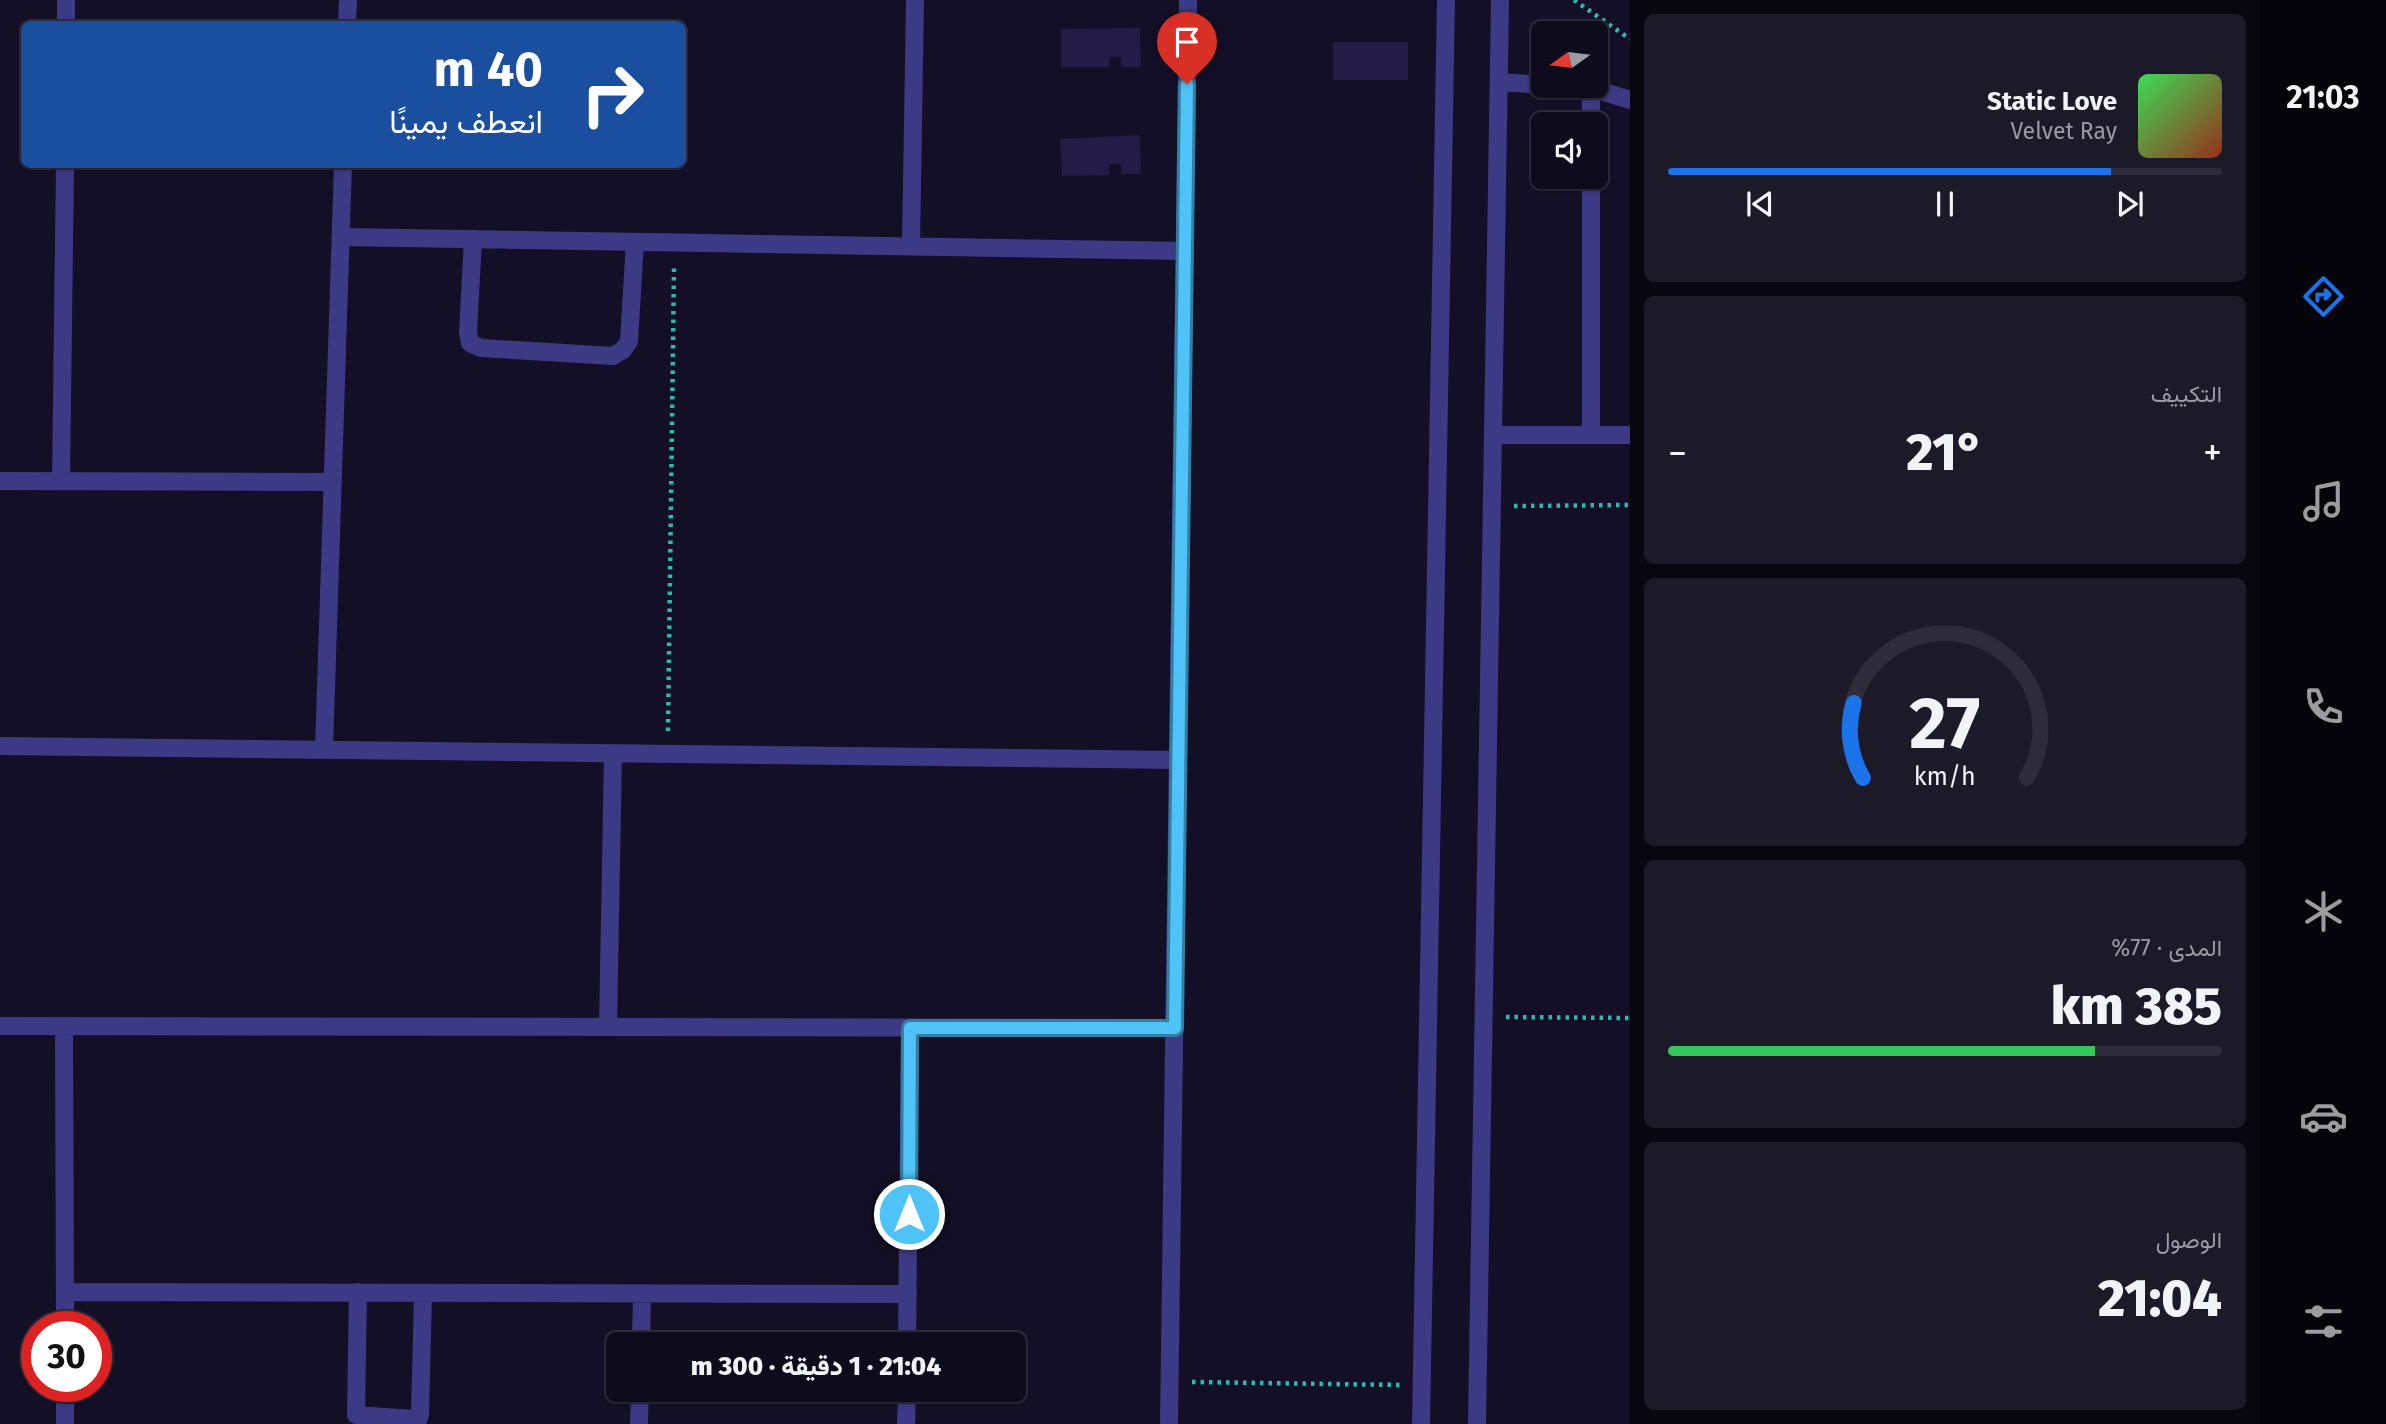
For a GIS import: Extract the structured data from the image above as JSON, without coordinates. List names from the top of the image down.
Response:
{
  "north": "left",
  "page": {
    "tabs": "21:03",
    "turn": ["40 m", "انعطف يمينًا"],
    "song": ["Static Love", "Velvet Ray"],
    "tile": [
      "التكييف",
      ["المدى · 77%", "385 km"],
      ["الوصول", "21:04"]
    ],
    "heat": ["−", "21°", "+"],
    "limit": "30",
    "trip": "21:04 · 1 دقيقة · 300 m",
    "gauge": ["27", "km/h"]
  }
}
